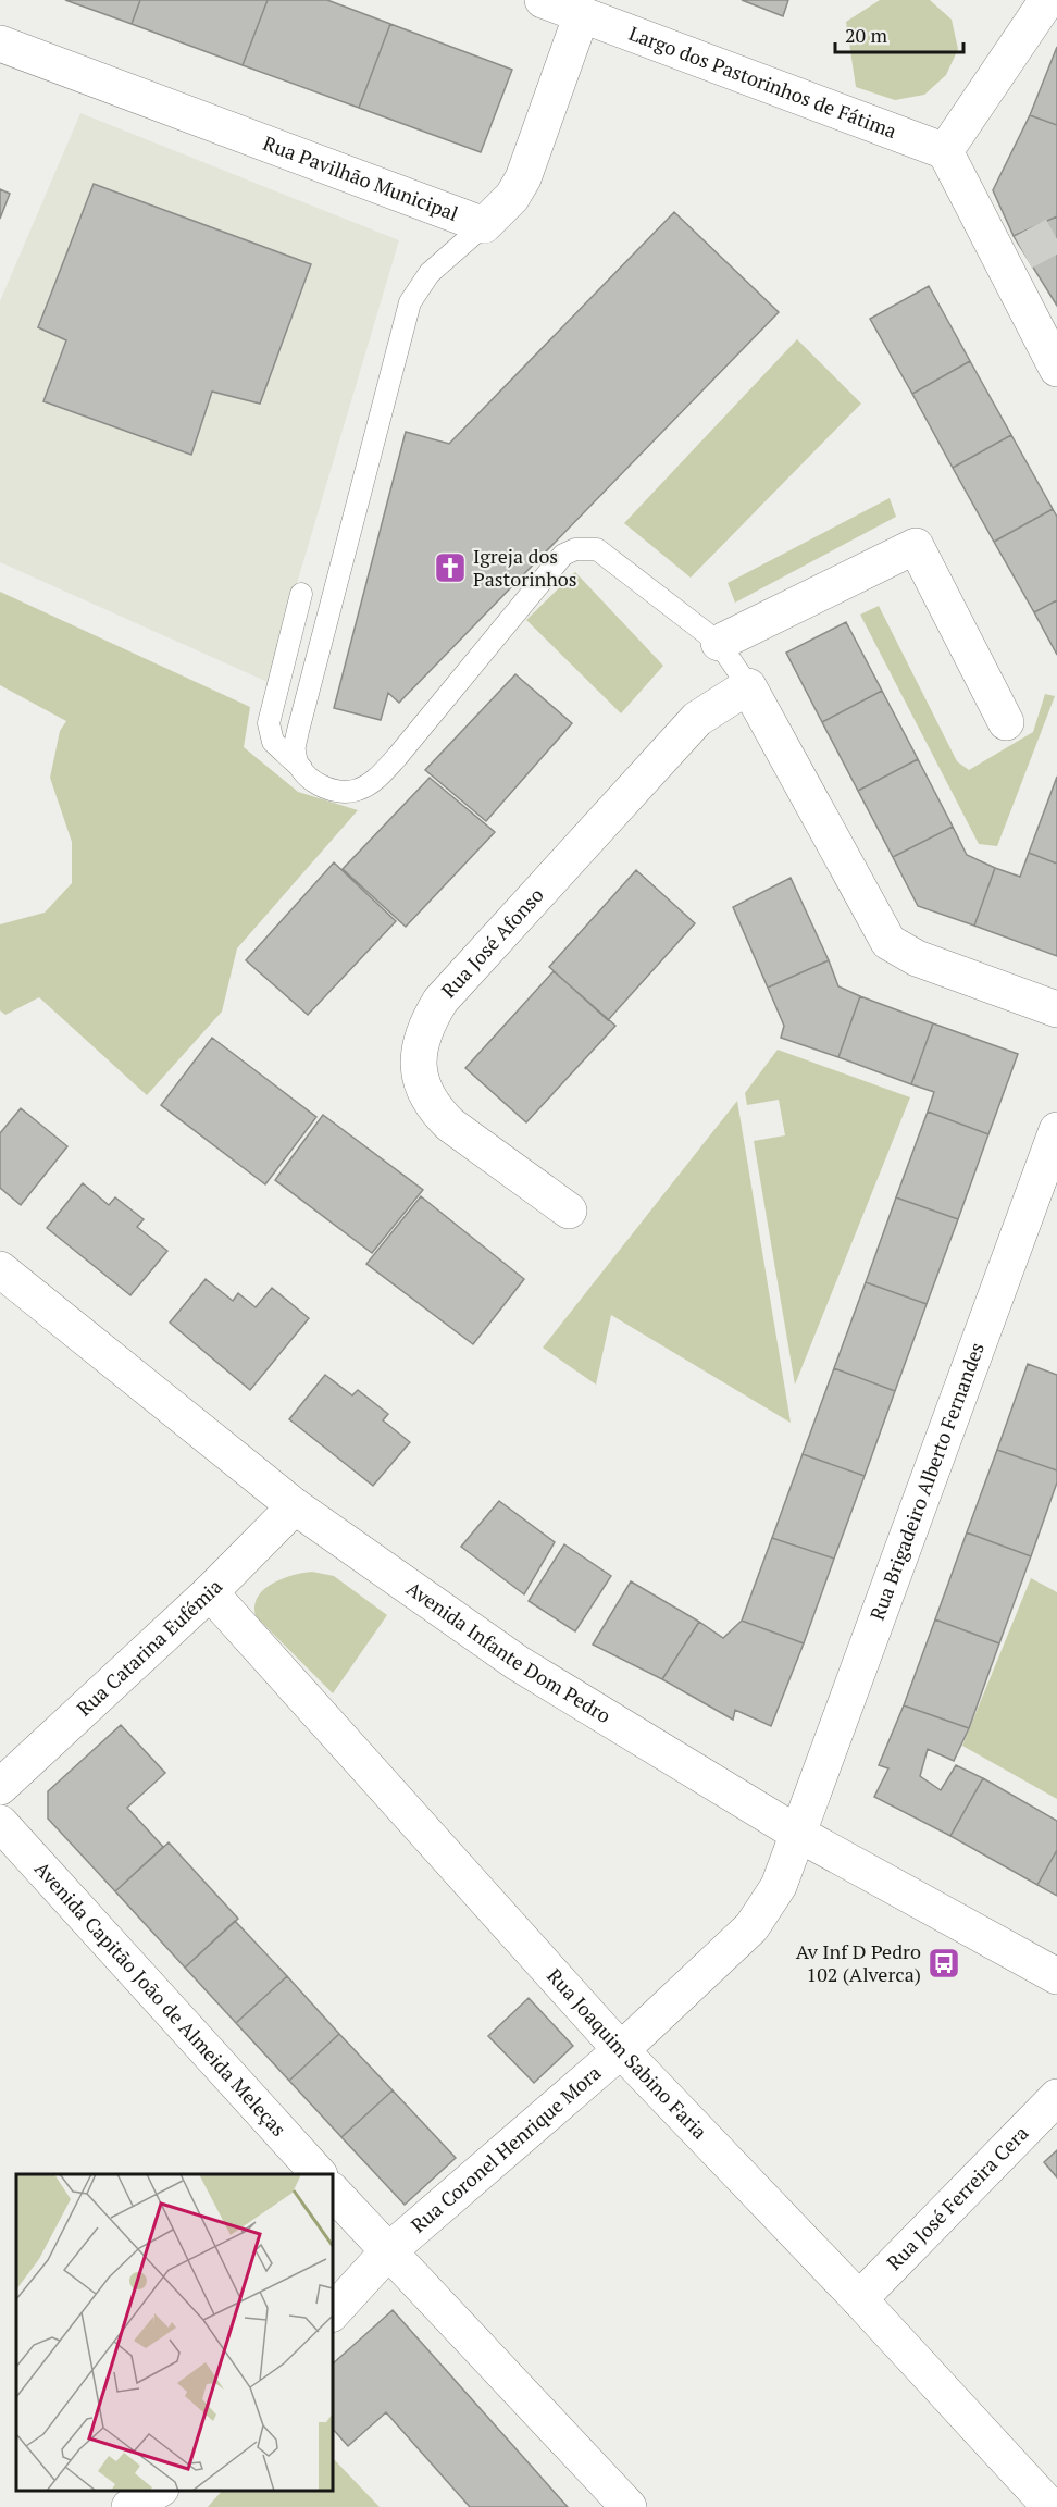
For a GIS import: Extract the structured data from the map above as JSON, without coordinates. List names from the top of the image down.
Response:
{
  "streets": {
    "street": [
      "Largo dos Pastorinhos de Fátima",
      "Rua Pavilhão Municipal",
      "Rua José Afonso",
      "Rua Brigadeiro Alberto Fernandes",
      "Rua Catarina Eufémia",
      "Avenida Infante Dom Pedro",
      "Avenida Capitão João de Almeida Meleças",
      "Rua Joaquim Sabino Faria",
      "Rua Coronel Henrique Mora",
      "Rua José Ferreira Cera"
    ]
  },
  "crossings": [
    ["Rua Brigadeiro Alberto Fernandes", "Avenida Infante Dom Pedro"],
    ["Rua Brigadeiro Alberto Fernandes", "Rua Coronel Henrique Mora"],
    ["Rua Catarina Eufémia", "Avenida Infante Dom Pedro"],
    ["Rua Catarina Eufémia", "Rua Joaquim Sabino Faria"],
    ["Avenida Infante Dom Pedro", "Rua Coronel Henrique Mora"],
    ["Rua Joaquim Sabino Faria", "Rua Coronel Henrique Mora"],
    ["Rua Joaquim Sabino Faria", "Rua José Ferreira Cera"]
  ],
  "places": {
    "church": ["Igreja dos Pastorinhos"],
    "bus stop": ["Av Inf D Pedro 102 (Alverca)"]
  },
  "scale_bar": "20 m"
}
